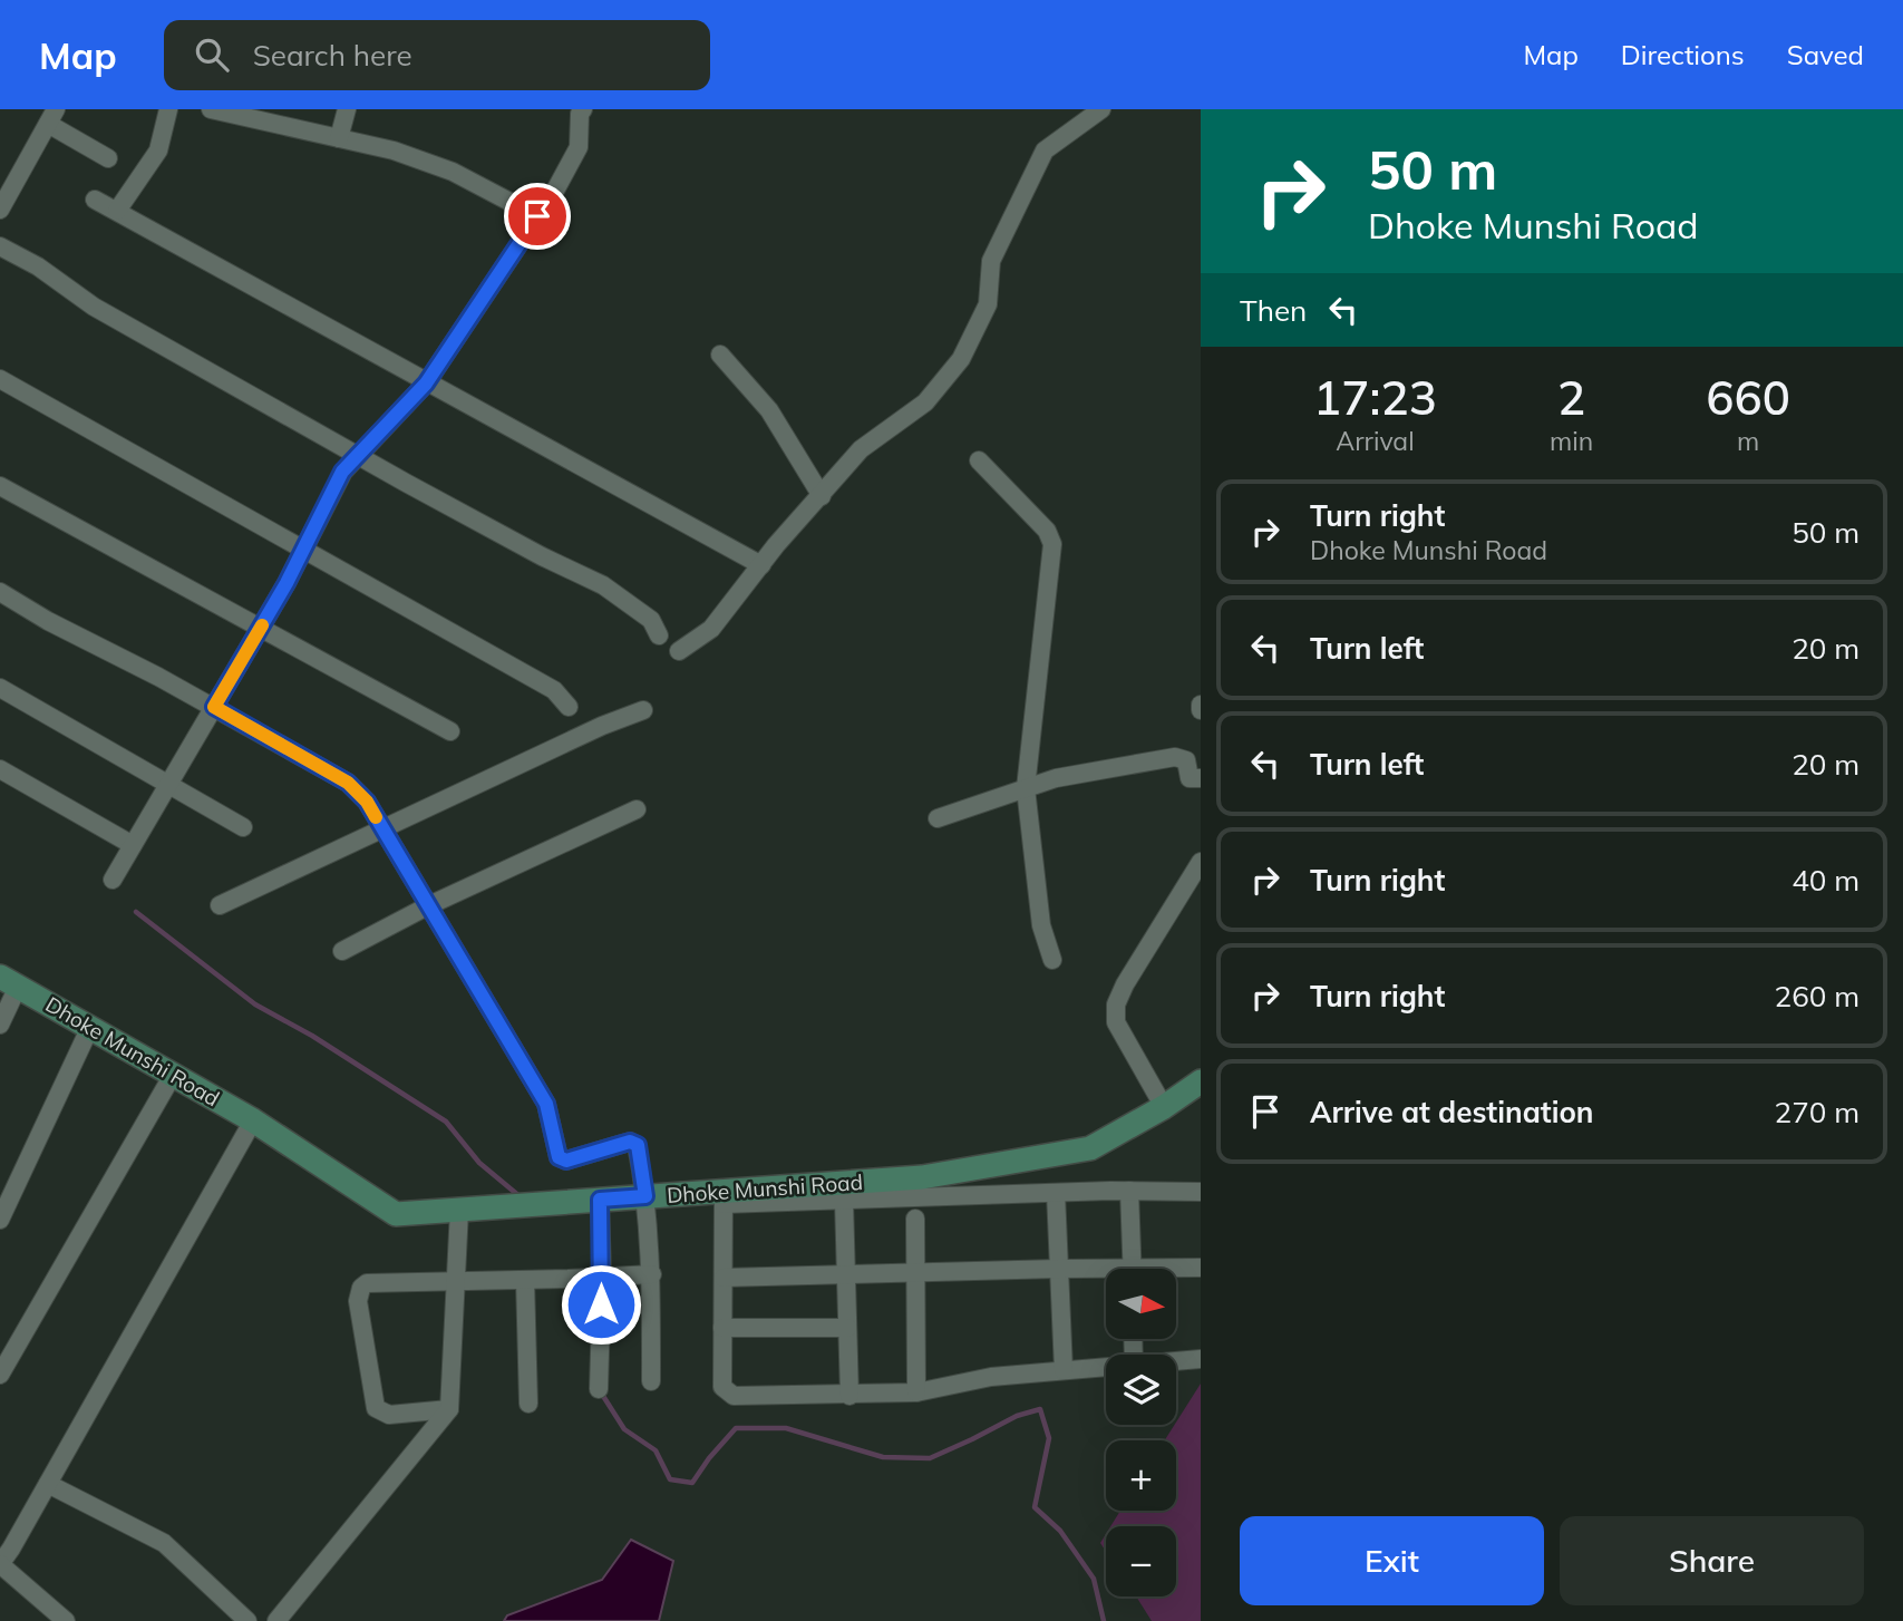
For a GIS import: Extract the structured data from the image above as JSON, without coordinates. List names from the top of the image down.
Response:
{
  "streets": {
    "street": ["Dhoke Munshi Road"]
  },
  "north": "right",
  "page": {
    "header": "Map",
    "search": "Search here",
    "nav": ["Map", "Directions", "Saved"],
    "turn": ["50 m", "Dhoke Munshi Road"],
    "then": "Then",
    "eta": [
      "17:23",
      "Arrival",
      "2",
      "min",
      "660",
      "m"
    ],
    "list": [
      {
        "name": "Turn right",
        "note": "Dhoke Munshi Road",
        "value": "50 m"
      },
      {
        "name": "Turn left",
        "value": "20 m"
      },
      {
        "name": "Turn left",
        "value": "20 m"
      },
      {
        "name": "Turn right",
        "value": "40 m"
      },
      {
        "name": "Turn right",
        "value": "260 m"
      },
      {
        "name": "Arrive at destination",
        "value": "270 m"
      }
    ],
    "map_buttons": ["+", "−"],
    "buttons": ["Exit", "Share"]
  }
}
